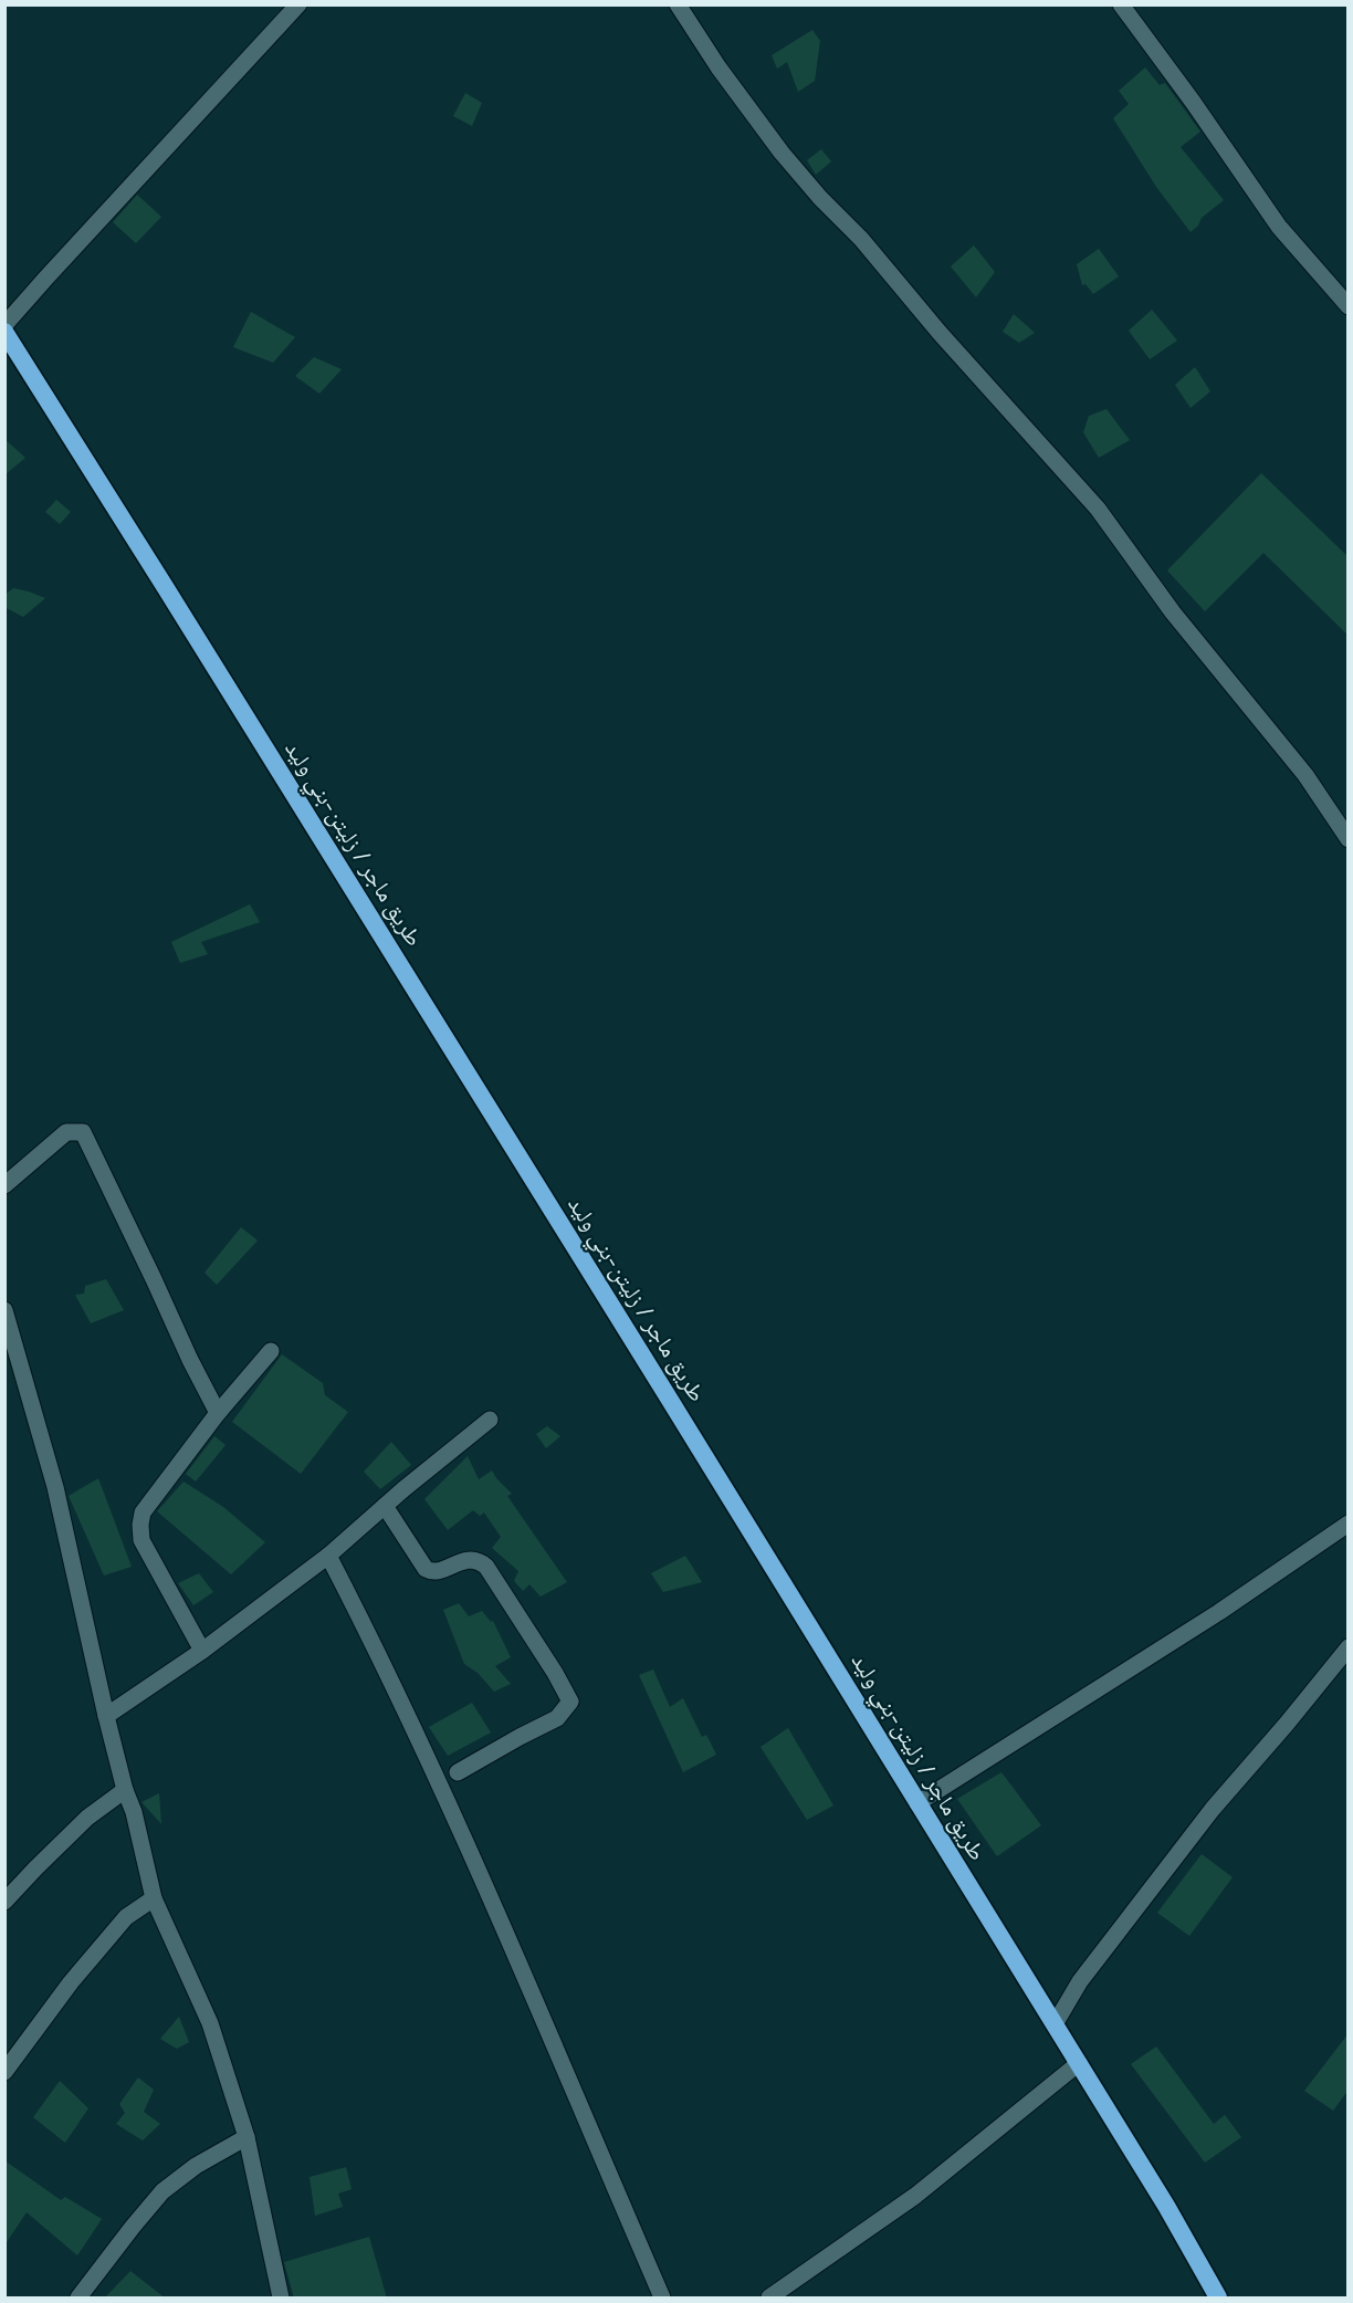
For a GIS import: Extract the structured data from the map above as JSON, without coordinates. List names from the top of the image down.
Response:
{
  "streets": {
    "highway": ["طريق ماجر / زليتن-بني وليد"]
  }
}
